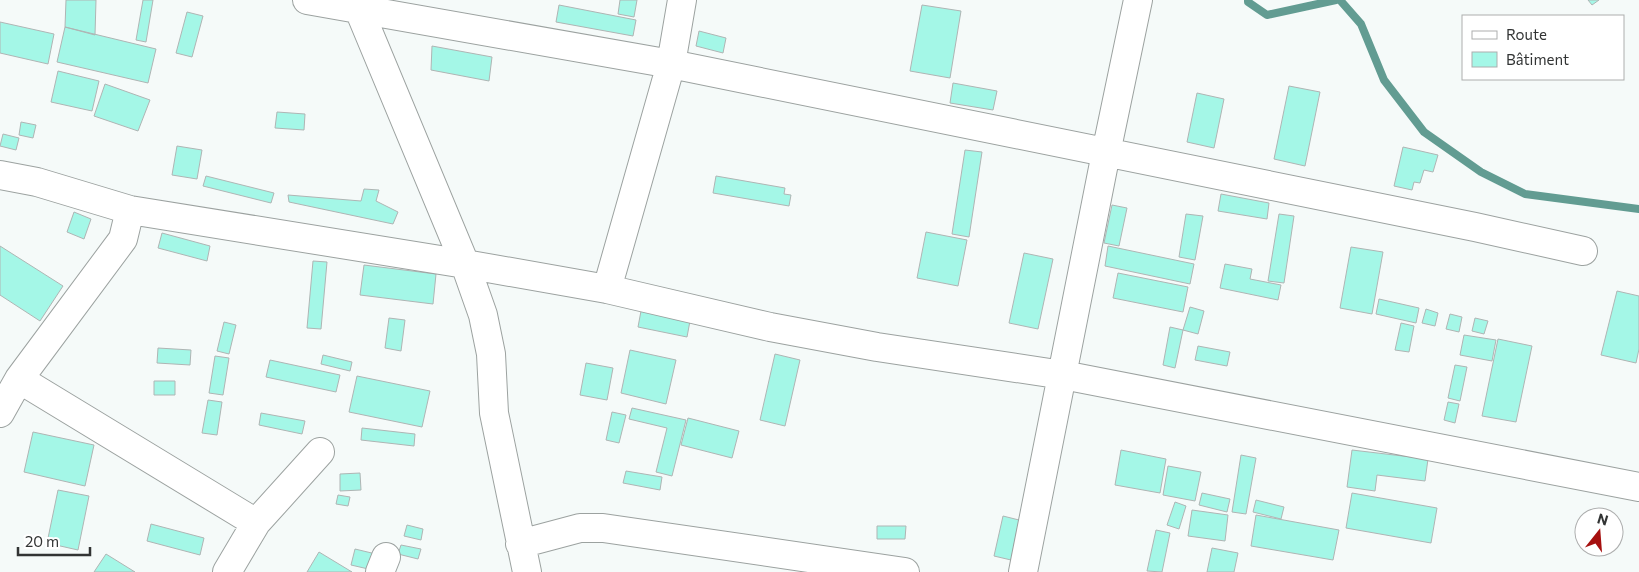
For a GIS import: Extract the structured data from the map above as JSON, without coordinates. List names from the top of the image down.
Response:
{
  "legend": ["Route", "Bâtiment"],
  "scale_bar": "20 m",
  "north": "top"
}
